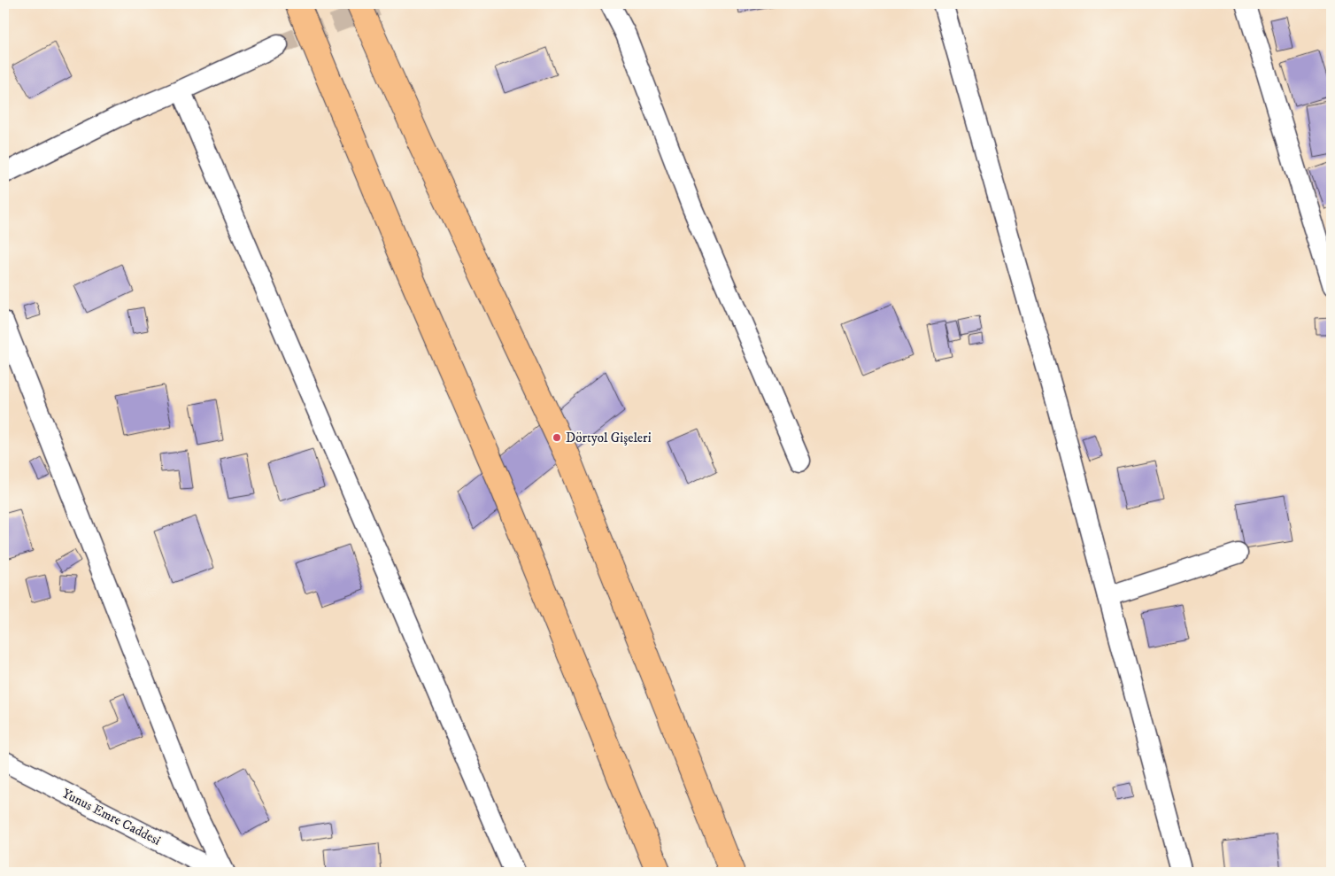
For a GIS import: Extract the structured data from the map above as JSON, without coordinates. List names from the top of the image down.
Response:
{
  "streets": {
    "street": ["Yunus Emre Caddesi"]
  },
  "places": ["Dörtyol Gişeleri"]
}
